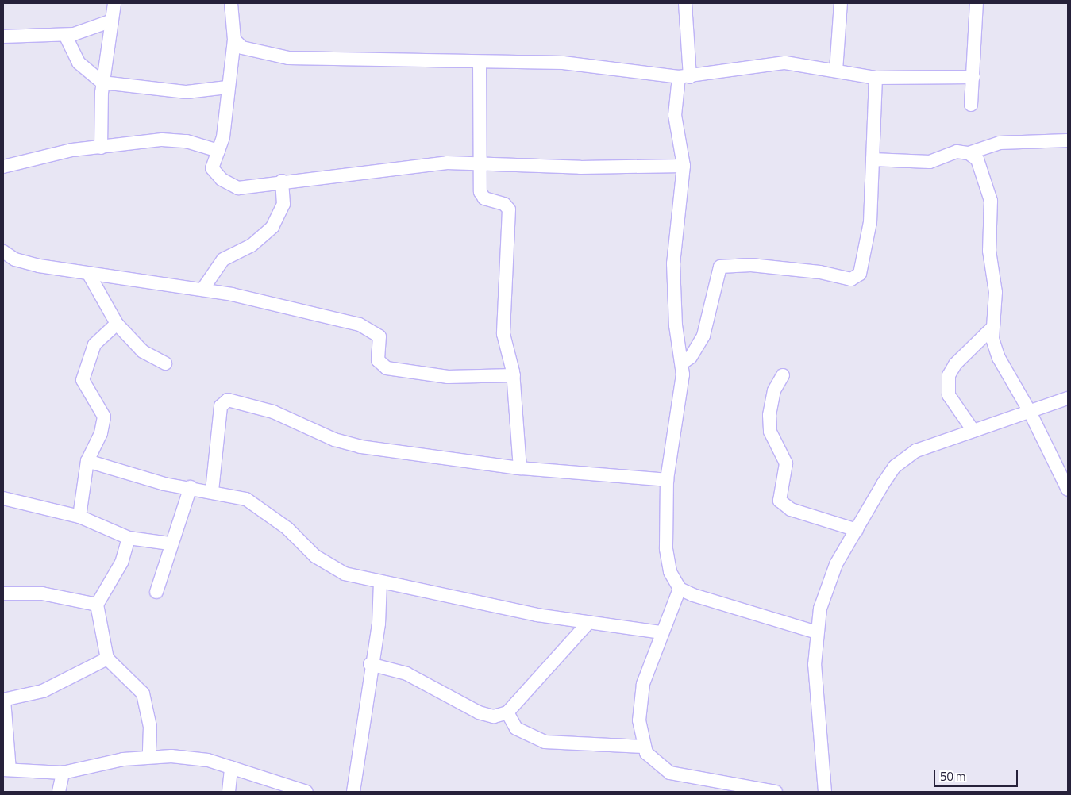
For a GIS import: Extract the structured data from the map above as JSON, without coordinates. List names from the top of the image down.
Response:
{
  "scale_bar": "50 m"
}
